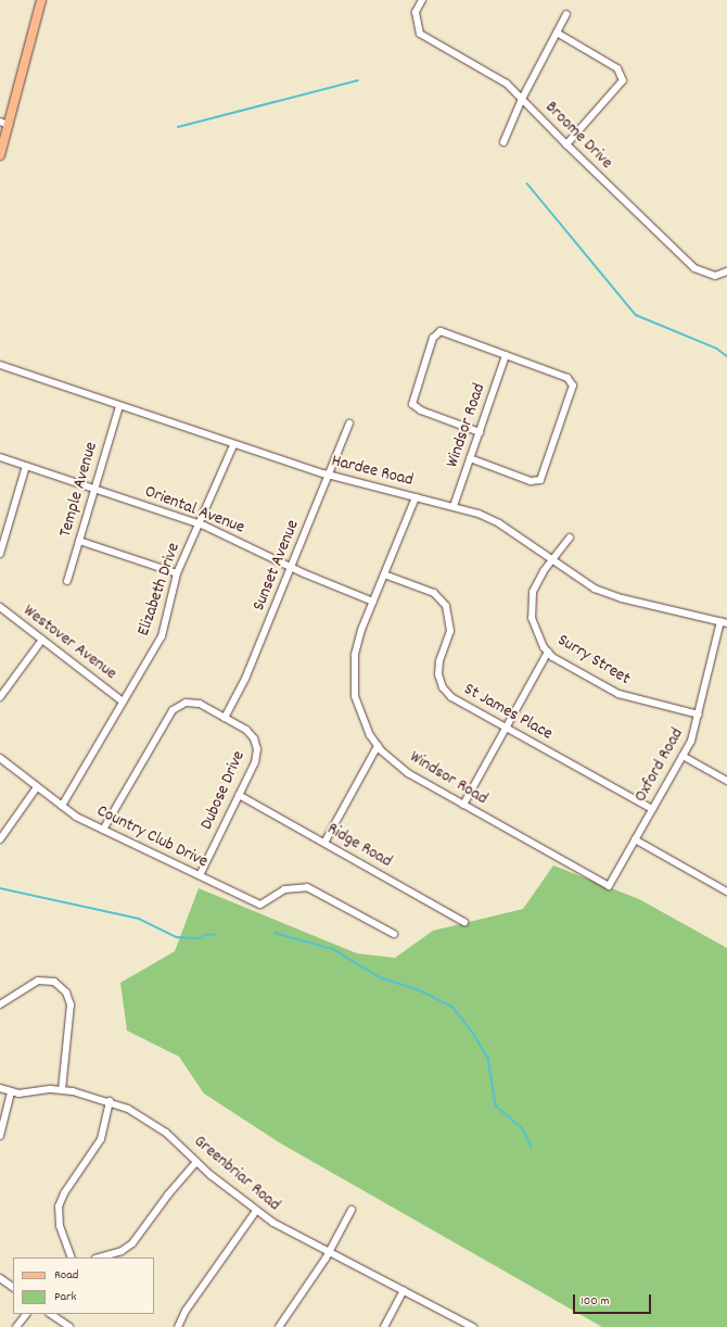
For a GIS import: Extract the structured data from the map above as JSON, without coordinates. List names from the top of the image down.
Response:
{
  "streets": {
    "street": [
      "Broome Drive",
      "Windsor Road",
      "Hardee Road",
      "Temple Avenue",
      "Oriental Avenue",
      "Sunset Avenue",
      "Elizabeth Drive",
      "Westover Avenue",
      "Surry Street",
      "St James Place",
      "Oxford Road",
      "Dubose Drive",
      "Country Club Drive",
      "Ridge Road",
      "Greenbriar Road"
    ]
  },
  "crossings": [
    ["Windsor Road", "Hardee Road"],
    ["Windsor Road", "Oriental Avenue"],
    ["Windsor Road", "St James Place"],
    ["Windsor Road", "Oxford Road"],
    ["Hardee Road", "Temple Avenue"],
    ["Hardee Road", "Sunset Avenue"],
    ["Hardee Road", "Elizabeth Drive"],
    ["Hardee Road", "Surry Street"],
    ["Hardee Road", "Oxford Road"],
    ["Temple Avenue", "Oriental Avenue"],
    ["Oriental Avenue", "Sunset Avenue"],
    ["Oriental Avenue", "Elizabeth Drive"],
    ["Sunset Avenue", "Dubose Drive"],
    ["Elizabeth Drive", "Westover Avenue"],
    ["Elizabeth Drive", "Country Club Drive"],
    ["Surry Street", "Oxford Road"],
    ["St James Place", "Oxford Road"],
    ["Dubose Drive", "Country Club Drive"],
    ["Dubose Drive", "Ridge Road"]
  ],
  "legend": ["Road", "Park"],
  "scale_bar": "100 m"
}
